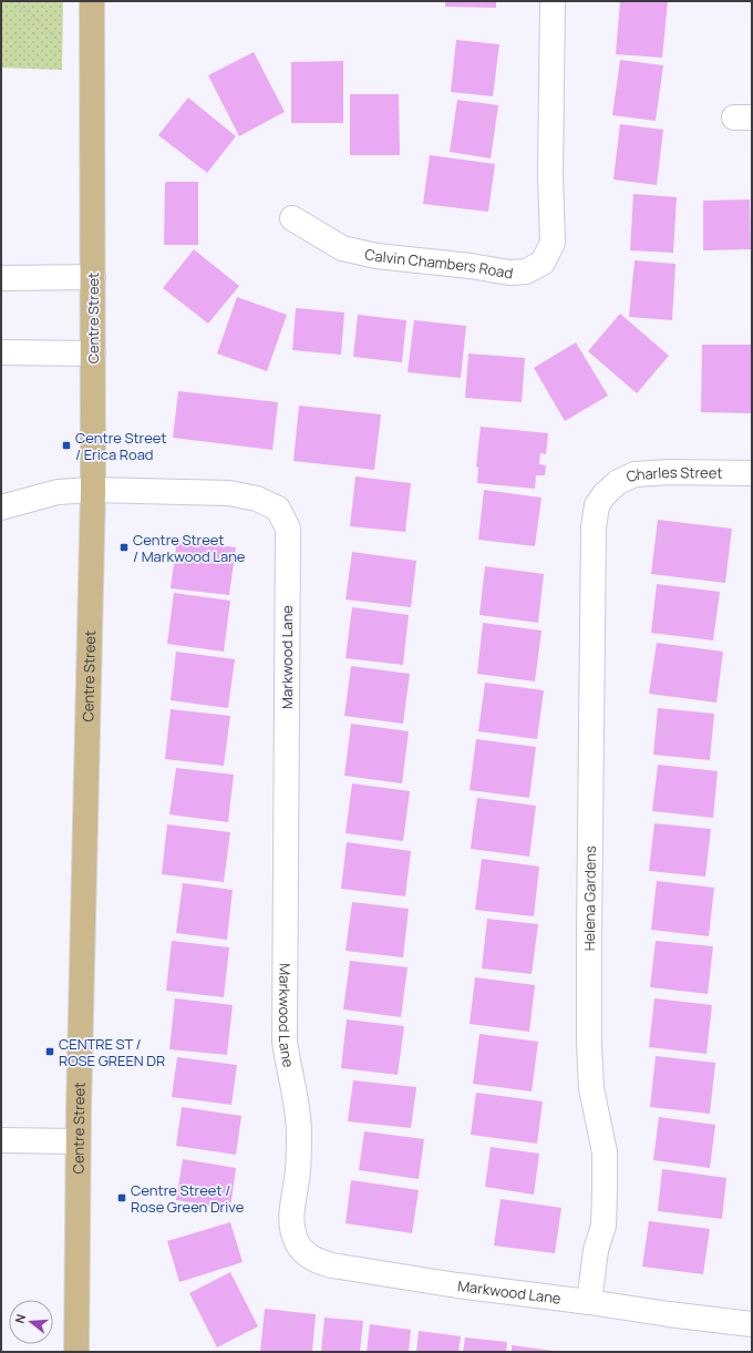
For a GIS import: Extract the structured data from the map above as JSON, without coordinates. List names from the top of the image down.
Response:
{
  "streets": {
    "main road": ["Centre Street"],
    "street": [
      "Calvin Chambers Road",
      "Charles Street",
      "Markwood Lane",
      "Helena Gardens"
    ]
  },
  "crossings": [
    ["Centre Street", "Markwood Lane"],
    ["Charles Street", "Helena Gardens"],
    ["Markwood Lane", "Helena Gardens"]
  ],
  "places": {
    "transit": [
      "Centre Street / Erica Road",
      "Centre Street / Markwood Lane",
      "CENTRE ST / ROSE GREEN DR",
      "Centre Street / Rose Green Drive"
    ]
  },
  "north": "left"
}
